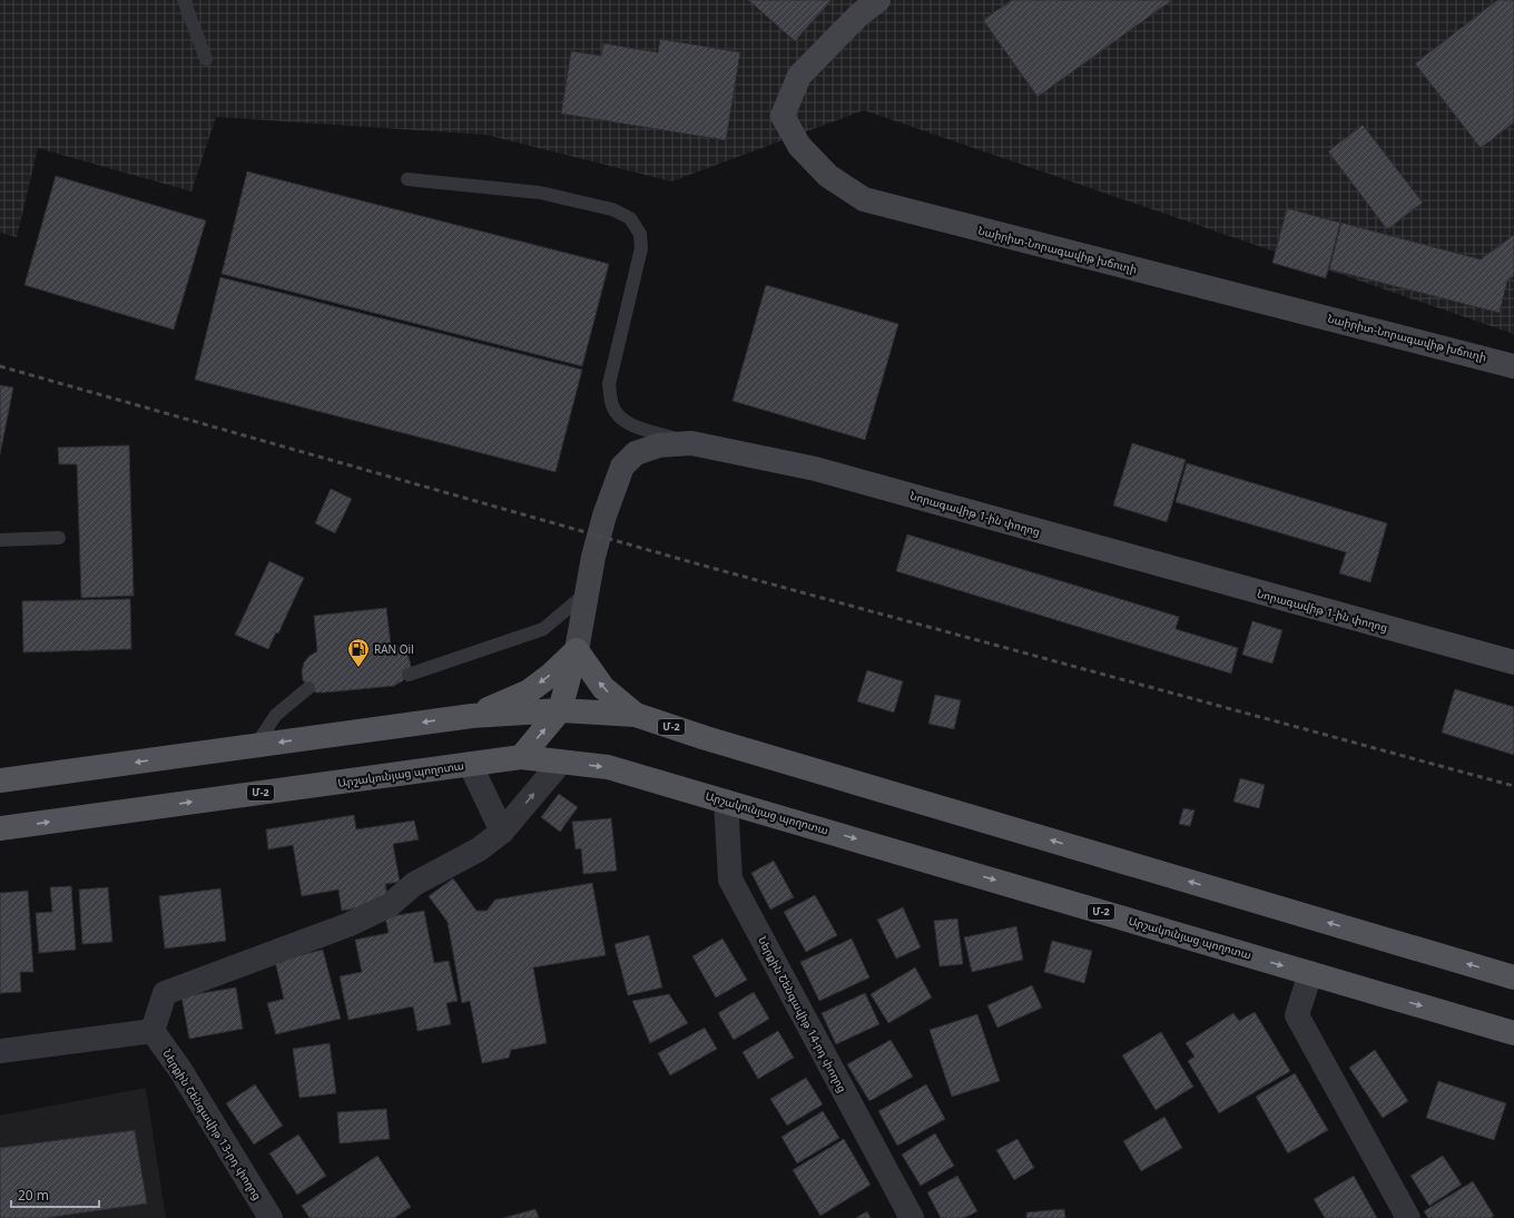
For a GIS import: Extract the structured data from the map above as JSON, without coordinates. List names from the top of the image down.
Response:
{
  "streets": {
    "main road": [
      "Նաիրիտ-Նորագավիթ խճուղի",
      "Նորագավիթ 1-ին փողոց",
      "Մ-2",
      "Արշակունյաց պողոտա"
    ],
    "street": ["Ներքին Շենգավիթ 14-րդ փողոց", "Ներքին Շենգավիթ 13-րդ փողոց"]
  },
  "crossings": [
    ["Արշակունյաց պողոտա", "Ներքին Շենգավիթ 14-րդ փողոց"]
  ],
  "places": {
    "fuel station": ["RAN Oil"]
  },
  "scale_bar": "20 m"
}
